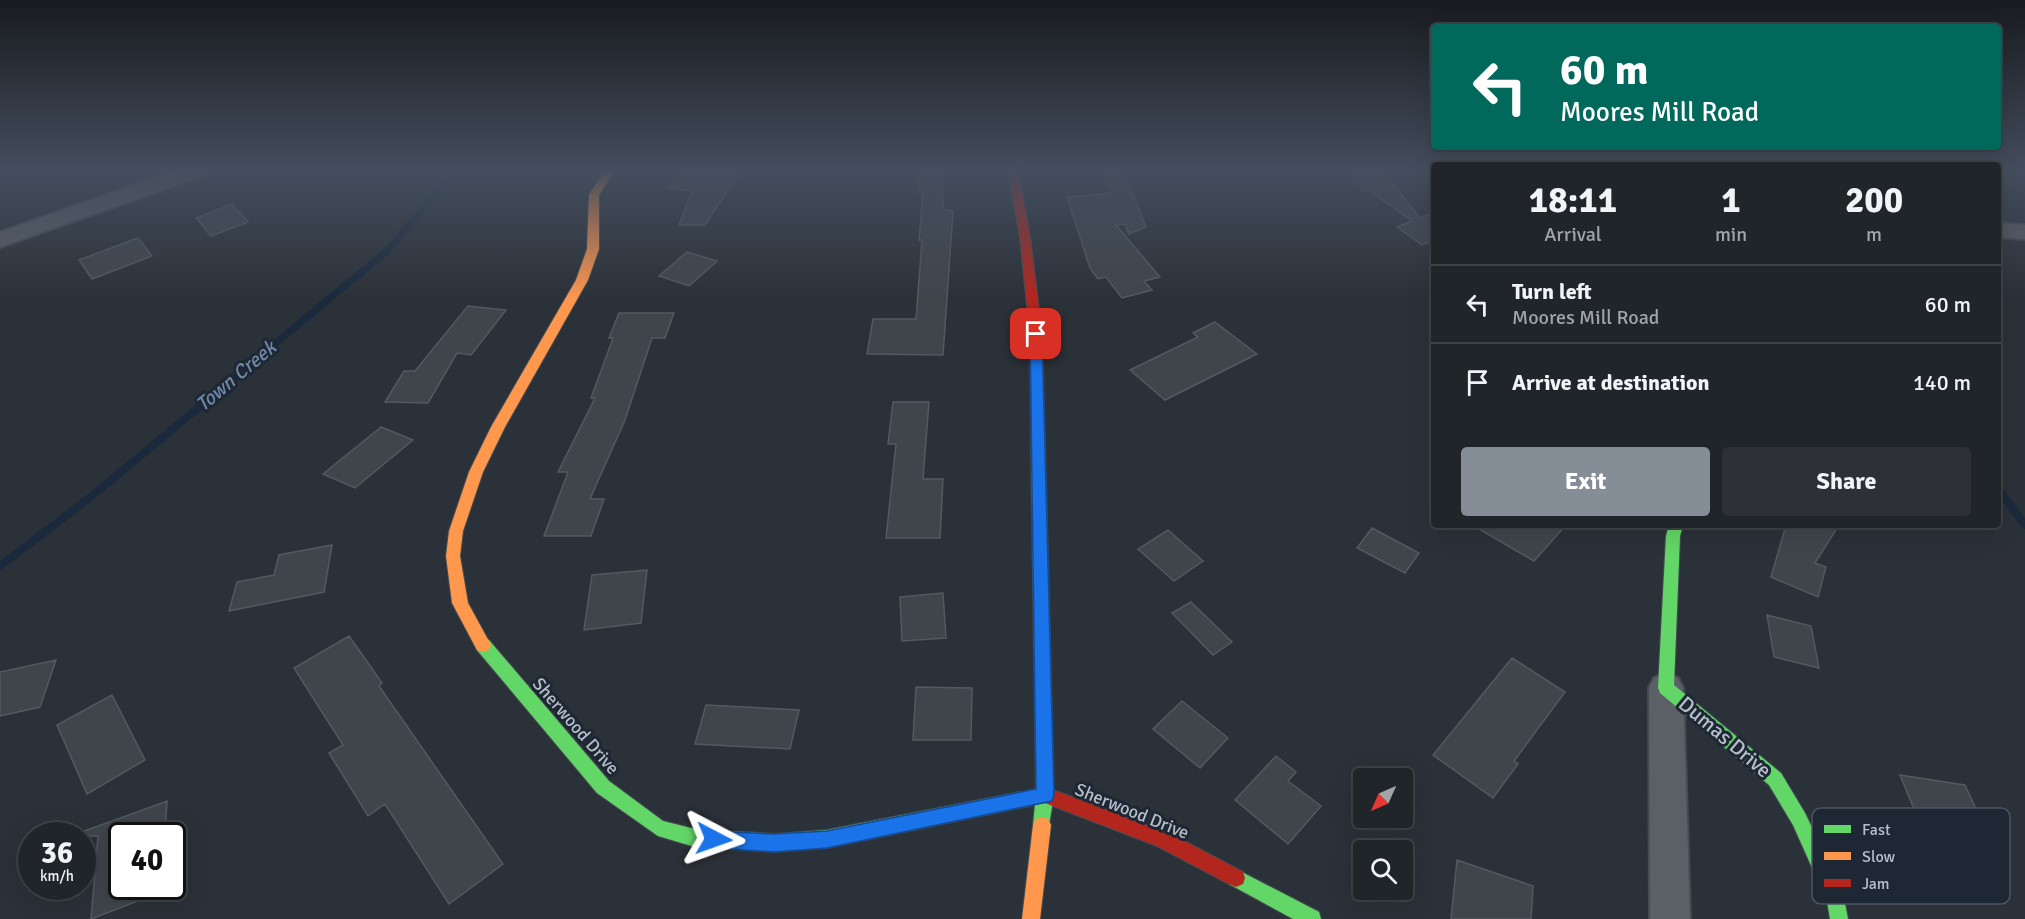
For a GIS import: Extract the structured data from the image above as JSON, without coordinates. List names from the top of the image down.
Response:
{
  "streets": {
    "street": ["Sherwood Drive", "Dumas Drive"]
  },
  "water": ["Town Creek"],
  "legend": ["Fast", "Slow", "Jam"],
  "north": "bottom left",
  "page": {
    "turn": ["60 m", "Moores Mill Road"],
    "eta": [
      "18:11",
      "Arrival",
      "1",
      "min",
      "200",
      "m"
    ],
    "list": [
      {
        "name": "Turn left",
        "note": "Moores Mill Road",
        "value": "60 m"
      },
      {
        "name": "Arrive at destination",
        "value": "140 m"
      }
    ],
    "buttons": ["Exit", "Share"],
    "speed": "36 km/h",
    "limit": "40"
  }
}
